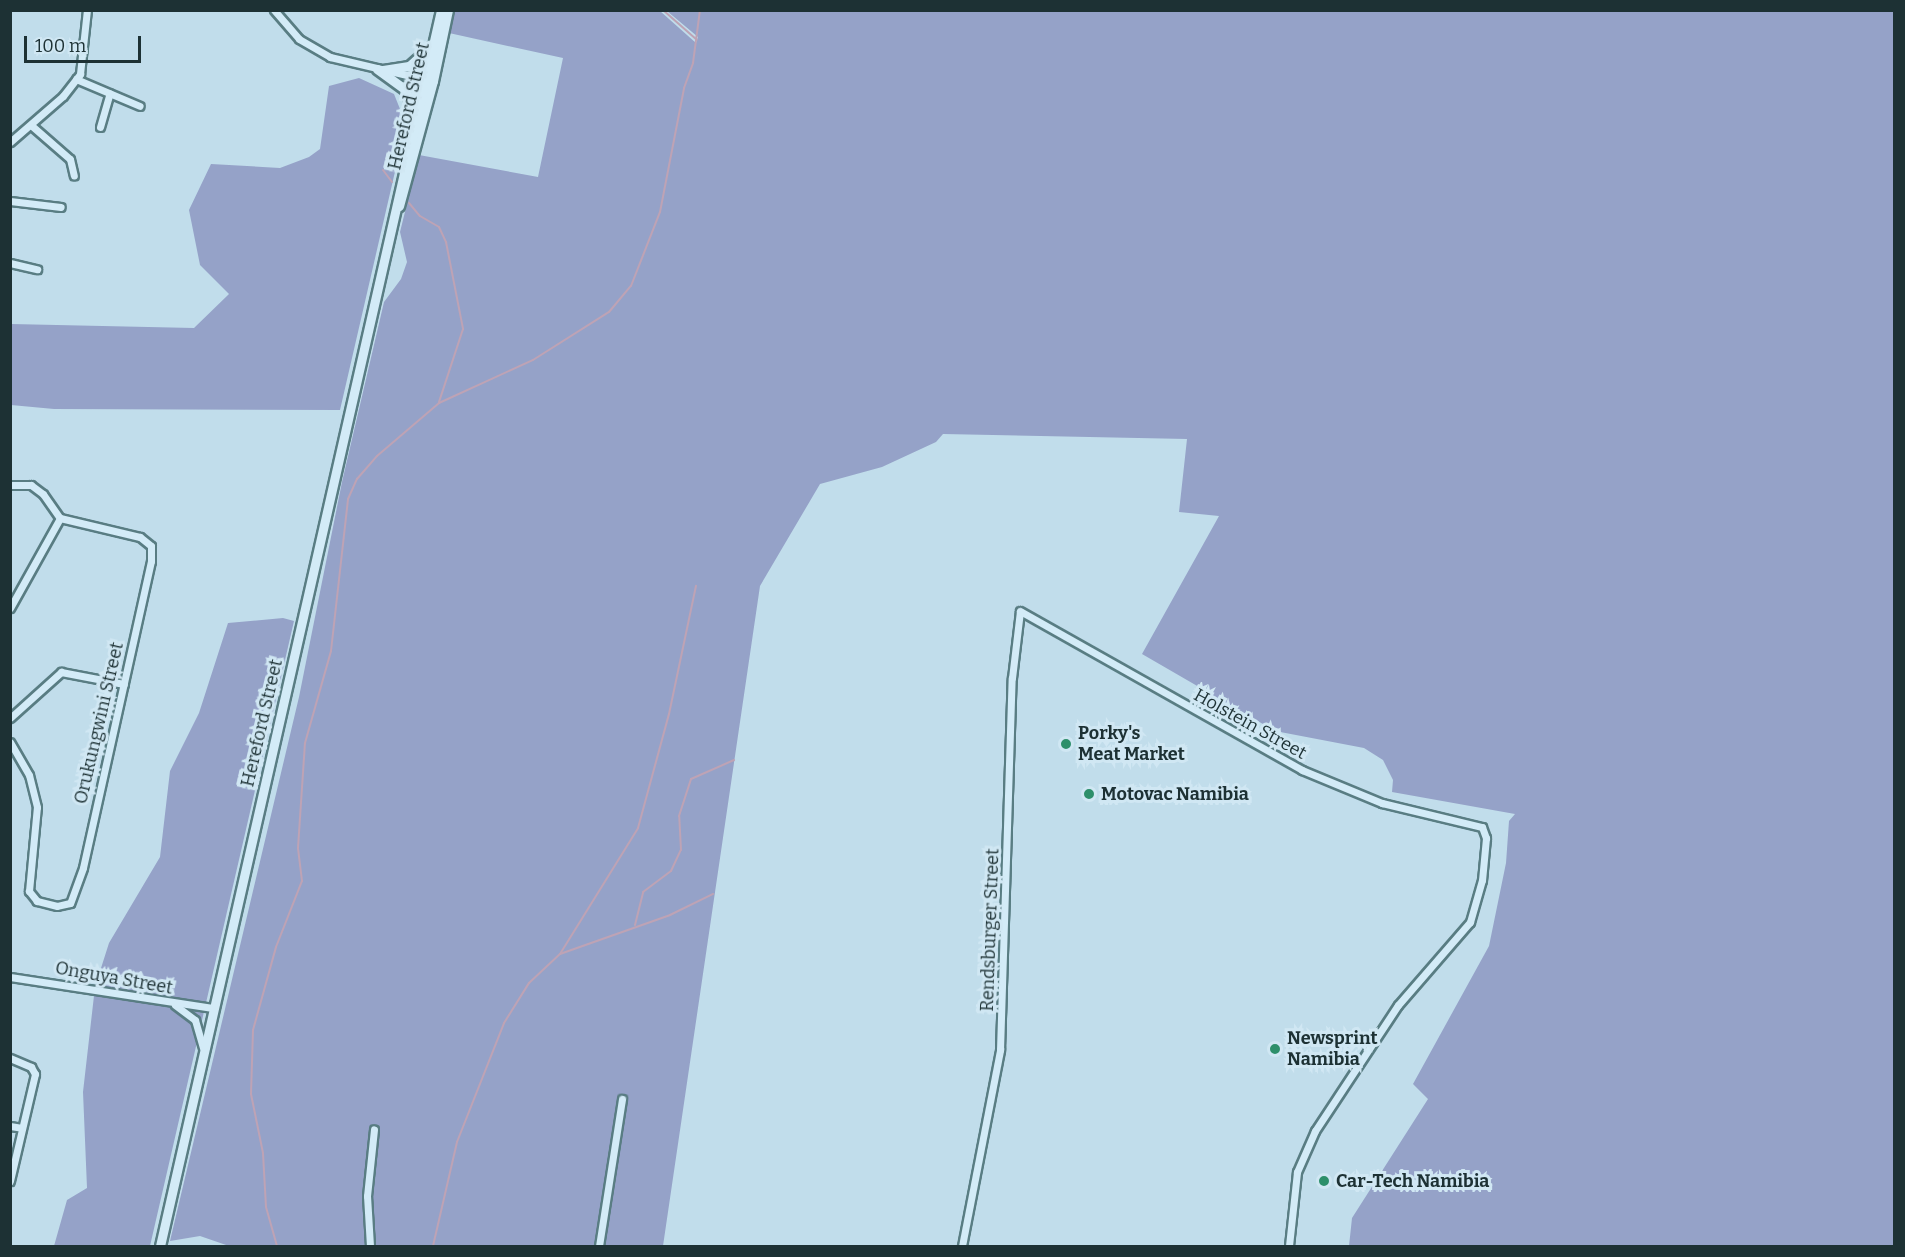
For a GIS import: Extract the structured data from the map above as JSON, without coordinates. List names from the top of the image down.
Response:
{
  "streets": {
    "main road": ["Hereford Street"],
    "street": [
      "Orukungwini Street",
      "Holstein Street",
      "Rendsburger Street",
      "Onguya Street"
    ]
  },
  "crossings": [
    ["Hereford Street", "Onguya Street"],
    ["Holstein Street", "Rendsburger Street"]
  ],
  "places": [
    "Porky's Meat Market",
    "Motovac Namibia",
    "Newsprint Namibia",
    "Car-Tech Namibia"
  ],
  "scale_bar": "100 m"
}
